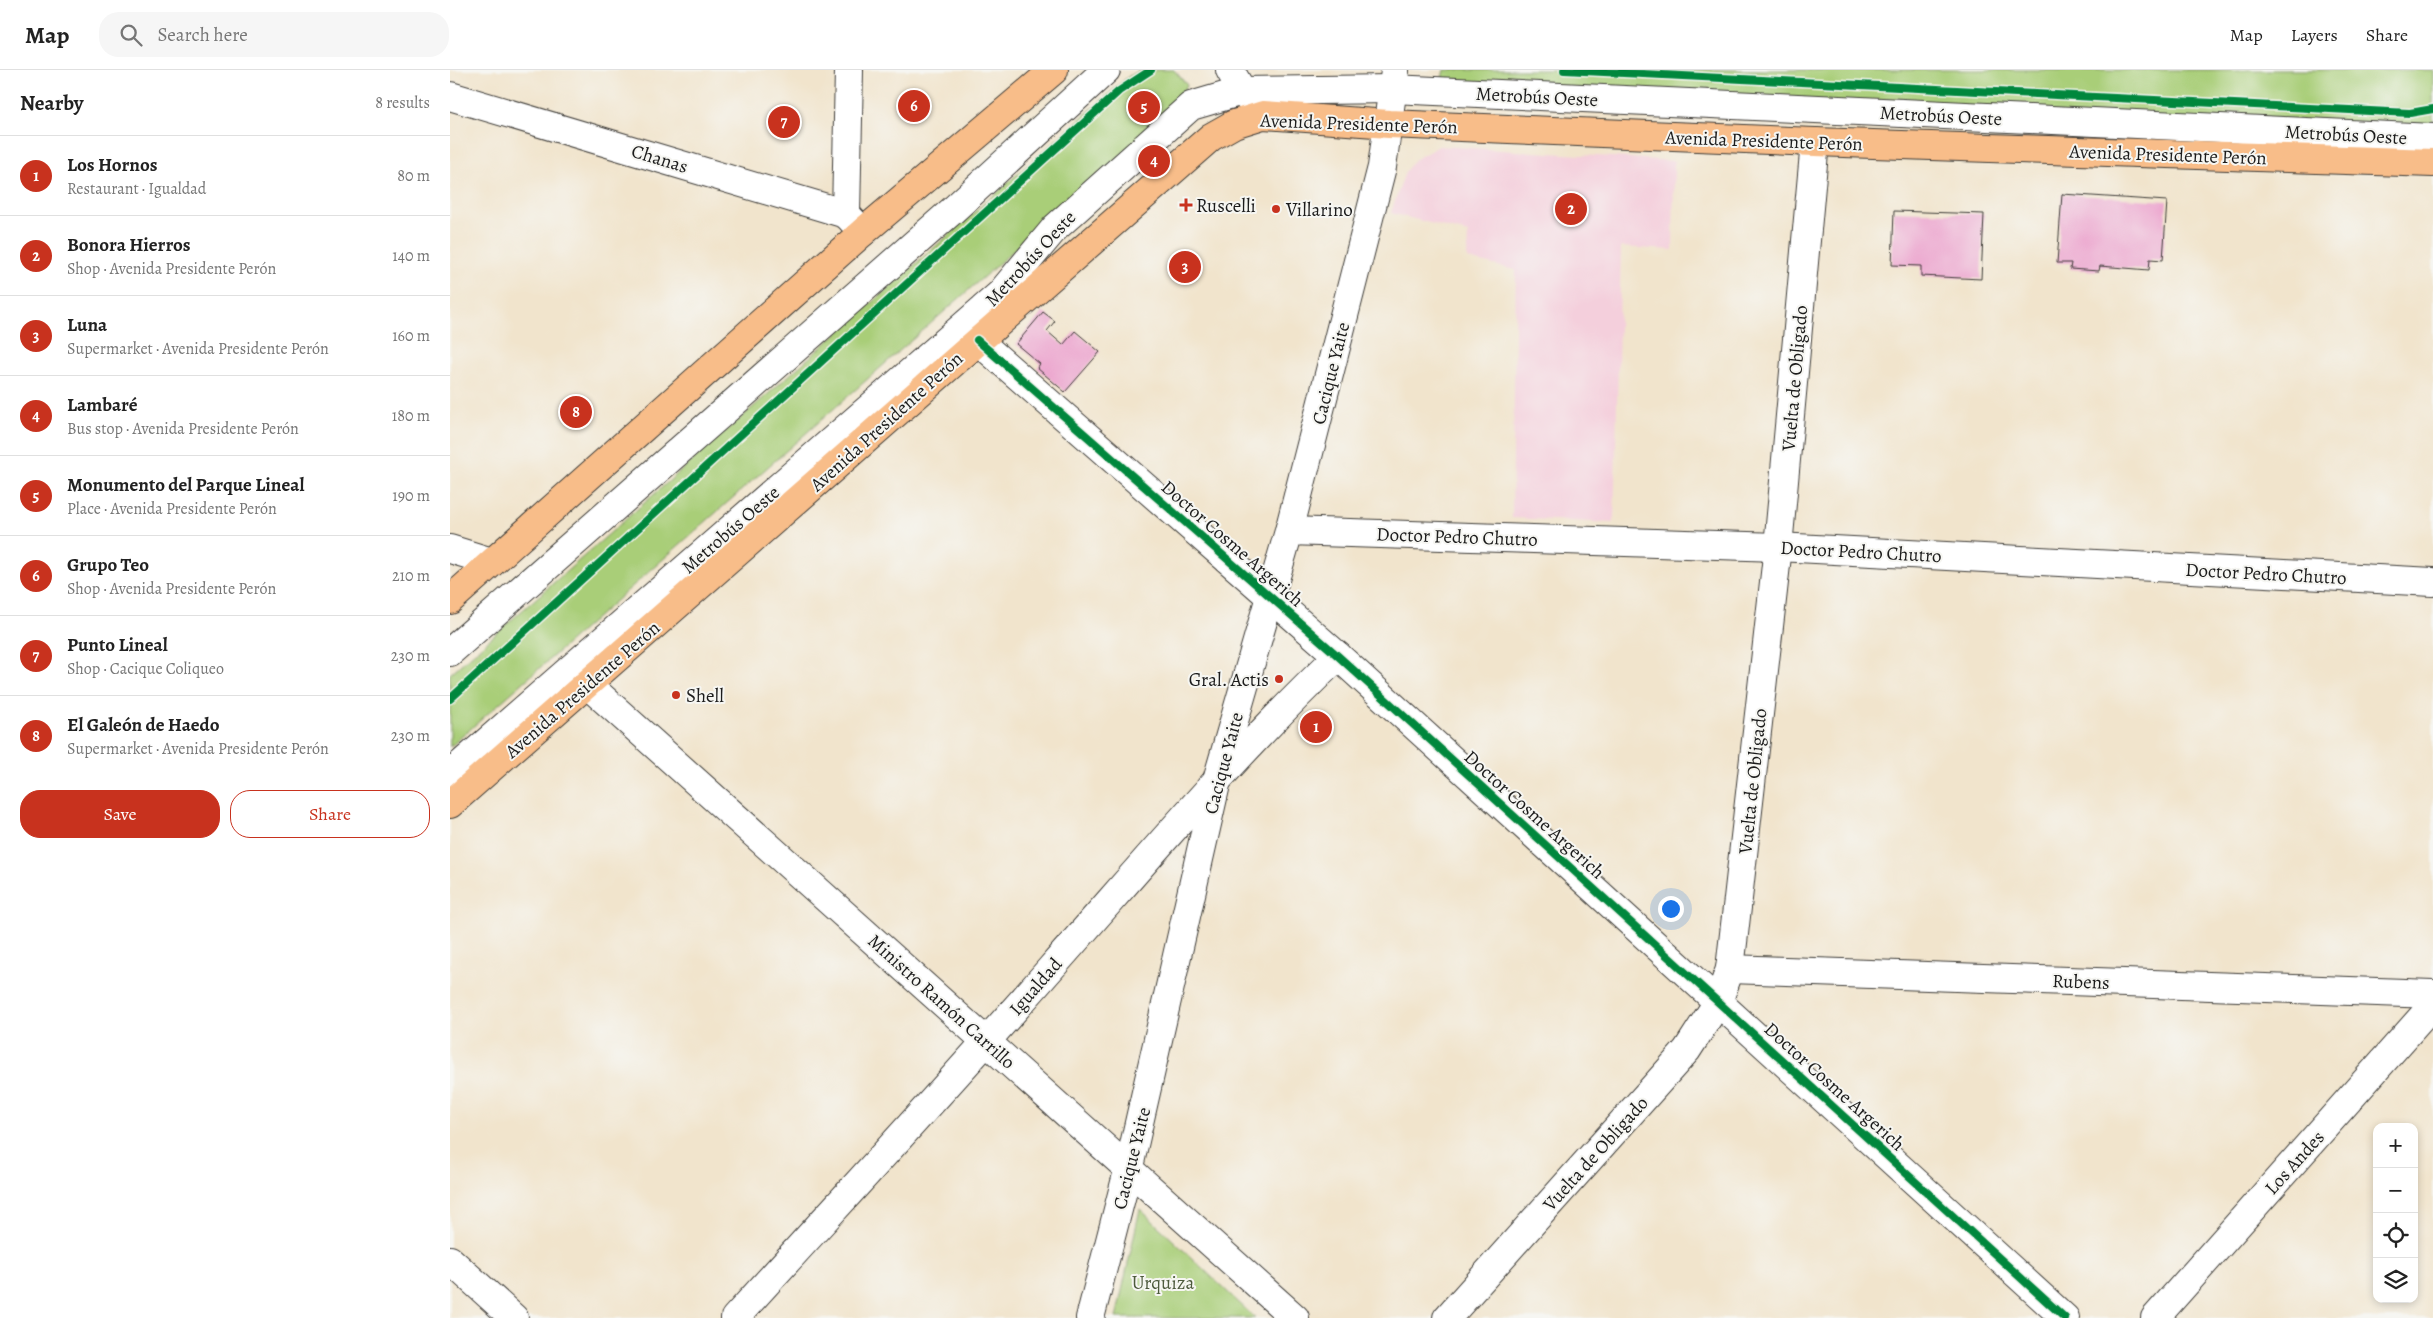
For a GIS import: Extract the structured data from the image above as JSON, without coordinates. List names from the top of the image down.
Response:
{
  "streets": {
    "main road": ["Avenida Presidente Perón"],
    "street": [
      "Metrobús Oeste",
      "Chanas",
      "Cacique Yaite",
      "Vuelta de Obligado",
      "Doctor Pedro Chutro",
      "Doctor Cosme Argerich",
      "Rubens",
      "Igualdad",
      "Ministro Ramón Carrillo",
      "Los Andes"
    ]
  },
  "crossings": [
    ["Metrobús Oeste", "Cacique Yaite"],
    ["Avenida Presidente Perón", "Cacique Yaite"],
    ["Avenida Presidente Perón", "Vuelta de Obligado"],
    ["Avenida Presidente Perón", "Doctor Cosme Argerich"],
    ["Avenida Presidente Perón", "Ministro Ramón Carrillo"],
    ["Cacique Yaite", "Doctor Pedro Chutro"],
    ["Cacique Yaite", "Doctor Cosme Argerich"],
    ["Cacique Yaite", "Igualdad"],
    ["Cacique Yaite", "Ministro Ramón Carrillo"],
    ["Vuelta de Obligado", "Doctor Pedro Chutro"],
    ["Vuelta de Obligado", "Doctor Cosme Argerich"],
    ["Vuelta de Obligado", "Rubens"],
    ["Doctor Cosme Argerich", "Igualdad"],
    ["Igualdad", "Ministro Ramón Carrillo"]
  ],
  "parks": ["Urquiza"],
  "places": {
    "health": ["Ruscelli"],
    "other": ["Villarino", "Gral. Actis", "Shell"]
  },
  "page": {
    "header": "Map",
    "search": "Search here",
    "nav": ["Map", "Layers", "Share"],
    "heading": ["Nearby", "8 results"],
    "pins": [
      "6",
      "5",
      "7",
      "4",
      "2",
      "3",
      "8",
      "1"
    ],
    "list": [
      {
        "mark": "1",
        "name": "Los Hornos",
        "note": "Restaurant · Igualdad",
        "value": "80 m"
      },
      {
        "mark": "2",
        "name": "Bonora Hierros",
        "note": "Shop · Avenida Presidente Perón",
        "value": "140 m"
      },
      {
        "mark": "3",
        "name": "Luna",
        "note": "Supermarket · Avenida Presidente Perón",
        "value": "160 m"
      },
      {
        "mark": "4",
        "name": "Lambaré",
        "note": "Bus stop · Avenida Presidente Perón",
        "value": "180 m"
      },
      {
        "mark": "5",
        "name": "Monumento del Parque Lineal",
        "note": "Place · Avenida Presidente Perón",
        "value": "190 m"
      },
      {
        "mark": "6",
        "name": "Grupo Teo",
        "note": "Shop · Avenida Presidente Perón",
        "value": "210 m"
      },
      {
        "mark": "7",
        "name": "Punto Lineal",
        "note": "Shop · Cacique Coliqueo",
        "value": "230 m"
      },
      {
        "mark": "8",
        "name": "El Galeón de Haedo",
        "note": "Supermarket · Avenida Presidente Perón",
        "value": "230 m"
      }
    ],
    "buttons": ["Save", "Share"],
    "map_buttons": ["+", "−"]
  }
}
